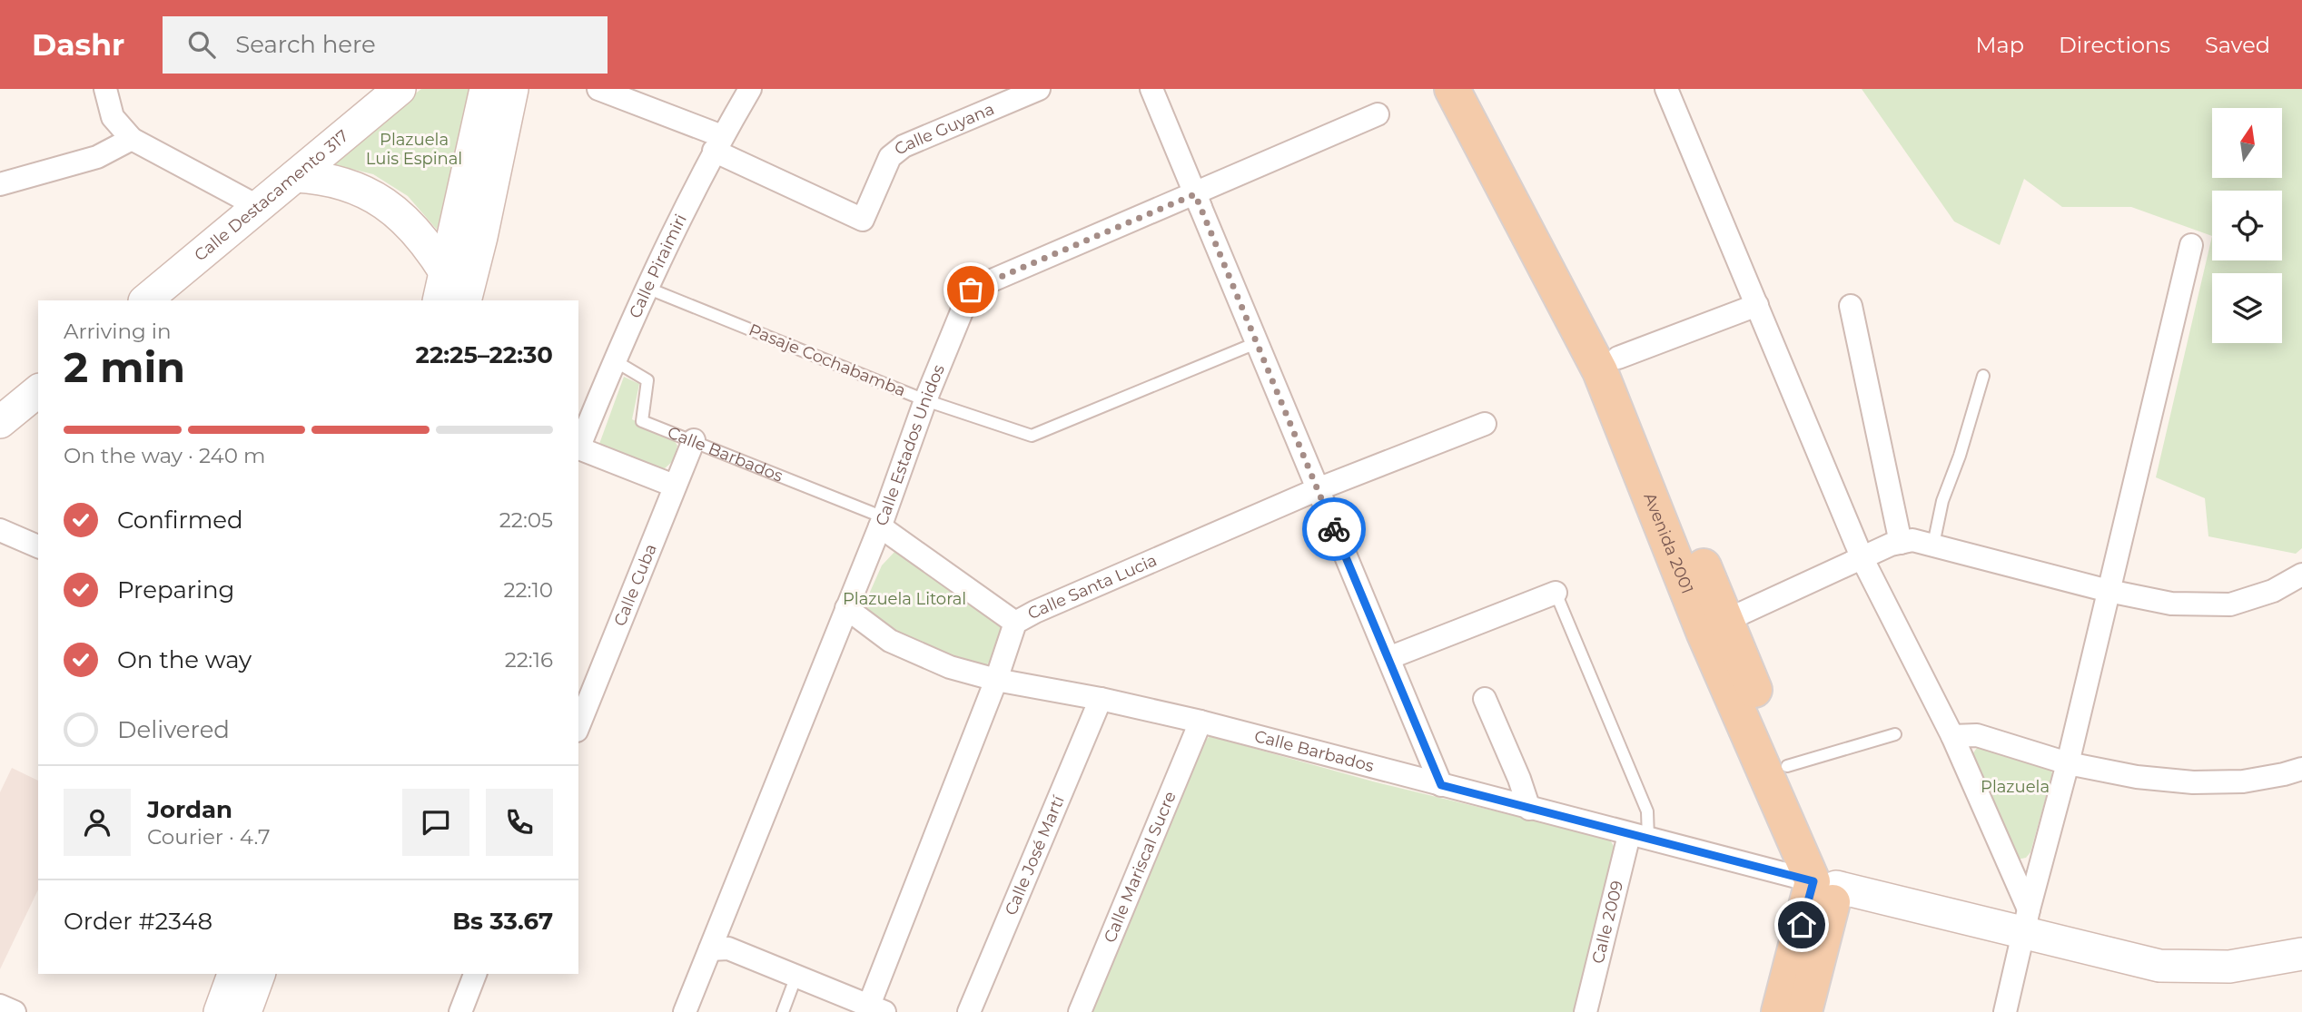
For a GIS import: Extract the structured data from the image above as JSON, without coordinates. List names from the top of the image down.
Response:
{
  "streets": {
    "main road": ["Avenida 2001"],
    "street": [
      "Calle Guyana",
      "Calle Destacamento 317",
      "Calle Piraimiri",
      "Calle Estados Unidos",
      "Calle Barbados",
      "Calle Cuba",
      "Calle Santa Lucia",
      "Calle José Martí",
      "Calle Mariscal Sucre",
      "Calle 2009"
    ],
    "lane": ["Pasaje Cochabamba"]
  },
  "crossings": [
    ["Calle Guyana", "Calle Piraimiri"],
    ["Calle Piraimiri", "Pasaje Cochabamba"],
    ["Calle Piraimiri", "Calle Barbados"],
    ["Pasaje Cochabamba", "Calle Estados Unidos"],
    ["Calle Estados Unidos", "Calle Barbados"],
    ["Calle Barbados", "Avenida 2001"],
    ["Calle Barbados", "Calle Cuba"],
    ["Calle Barbados", "Calle Santa Lucia"],
    ["Calle Barbados", "Calle José Martí"],
    ["Calle Barbados", "Calle Mariscal Sucre"],
    ["Calle Barbados", "Calle 2009"]
  ],
  "parks": ["Plazuela Luis Espinal", "Plazuela Litoral", "Plazuela"],
  "north": "top",
  "page": {
    "header": "Dashr",
    "search": "Search here",
    "nav": ["Map", "Directions", "Saved"],
    "heading": ["2 min", "Arriving in", "22:25–22:30"],
    "panel": [
      "Jordan",
      "Courier · 4.7",
      "Order #2348",
      "Bs 33.67"
    ],
    "bar": "On the way · 240 m",
    "list": [
      ["Confirmed", "22:05"],
      ["Preparing", "22:10"],
      ["On the way", "22:16"],
      "Delivered"
    ]
  }
}
